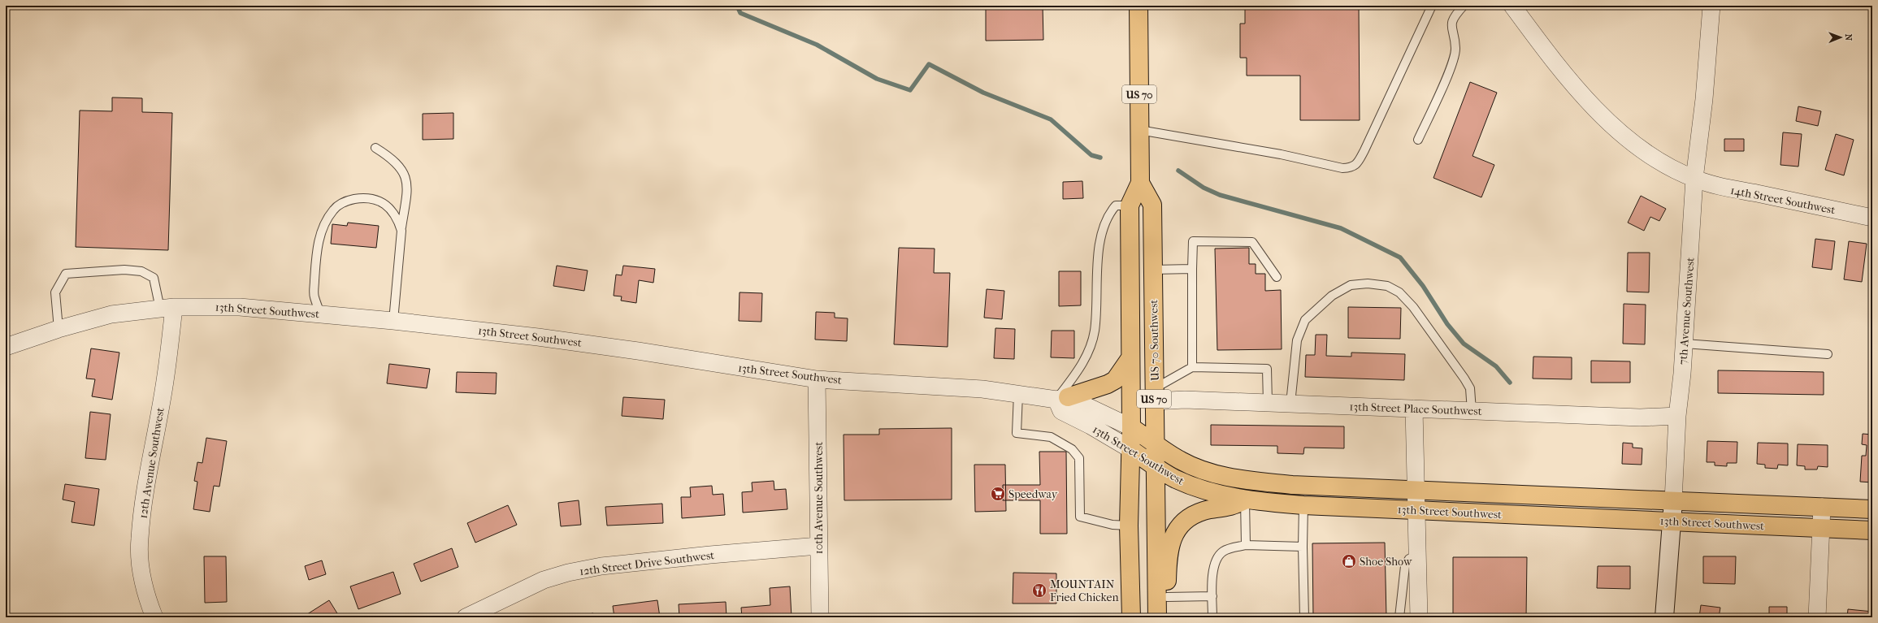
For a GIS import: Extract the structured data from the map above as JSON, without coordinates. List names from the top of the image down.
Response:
{
  "streets": {
    "main road": ["US 70", "13th Street Southwest", "US 70 Southwest"],
    "street": [
      "14th Street Southwest",
      "7th Avenue Southwest",
      "13th Street Place Southwest",
      "12th Avenue Southwest",
      "10th Avenue Southwest",
      "12th Street Drive Southwest"
    ]
  },
  "crossings": [
    ["14th Street Southwest", "7th Avenue Southwest"],
    ["13th Street Southwest", "7th Avenue Southwest"],
    ["13th Street Southwest", "US 70 Southwest"],
    ["13th Street Southwest", "12th Avenue Southwest"],
    ["13th Street Southwest", "10th Avenue Southwest"],
    ["7th Avenue Southwest", "13th Street Place Southwest"],
    ["US 70 Southwest", "13th Street Place Southwest"],
    ["10th Avenue Southwest", "12th Street Drive Southwest"]
  ],
  "places": {
    "supermarket": ["Speedway"],
    "shop": ["Shoe Show"],
    "restaurant": ["MOUNTAIN Fried Chicken"]
  },
  "north": "right"
}
